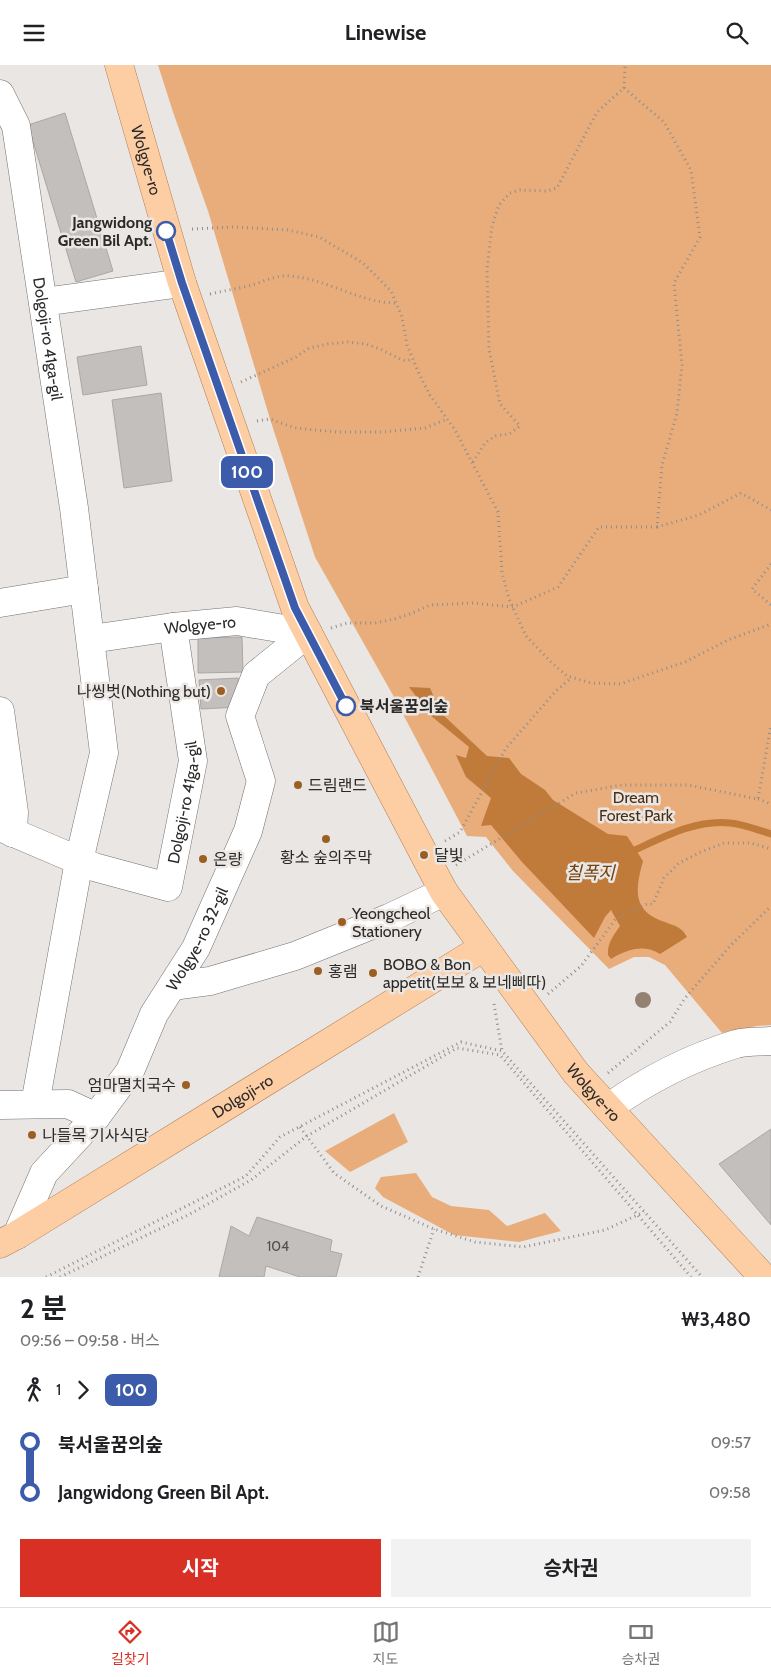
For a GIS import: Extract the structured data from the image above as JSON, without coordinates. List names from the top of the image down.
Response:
{
  "streets": {
    "main road": ["Wolgye-ro", "Dolgoji-ro"],
    "street": ["Dolgoji-ro 41ga-gil", "Wolgye-ro 32-gil"]
  },
  "crossings": [
    ["Wolgye-ro", "Dolgoji-ro 41ga-gil"],
    ["Wolgye-ro", "Wolgye-ro 32-gil"],
    ["Wolgye-ro", "Dolgoji-ro"],
    ["Wolgye-ro 32-gil", "Dolgoji-ro"]
  ],
  "water": ["칠폭지"],
  "parks": ["Dream Forest Park"],
  "places": [
    "Jangwidong Green Bil Apt.",
    "나씽벗(Nothing but)",
    "북서울꿈의숲",
    "드림랜드",
    "황소 숲의주막",
    "달빛",
    "온량",
    "Yeongcheol Stationery",
    "홍램",
    "BOBO & Bon appetit(보보 & 보네삐따)",
    "엄마멸치국수",
    "나들목 기사식당"
  ],
  "lines": ["bus line 100"],
  "house_numbers": ["104"],
  "page": {
    "header": "Linewise",
    "on_map": "100",
    "heading": ["2 분", "09:56 – 09:58 · 버스", "₩3,480"],
    "legs": ["1", "100"],
    "list": [
      {
        "name": "북서울꿈의숲",
        "value": "09:57"
      },
      {
        "name": "Jangwidong Green Bil Apt.",
        "value": "09:58"
      }
    ],
    "buttons": ["시작", "승차권"],
    "tabs": ["길찾기", "지도", "승차권"]
  }
}
